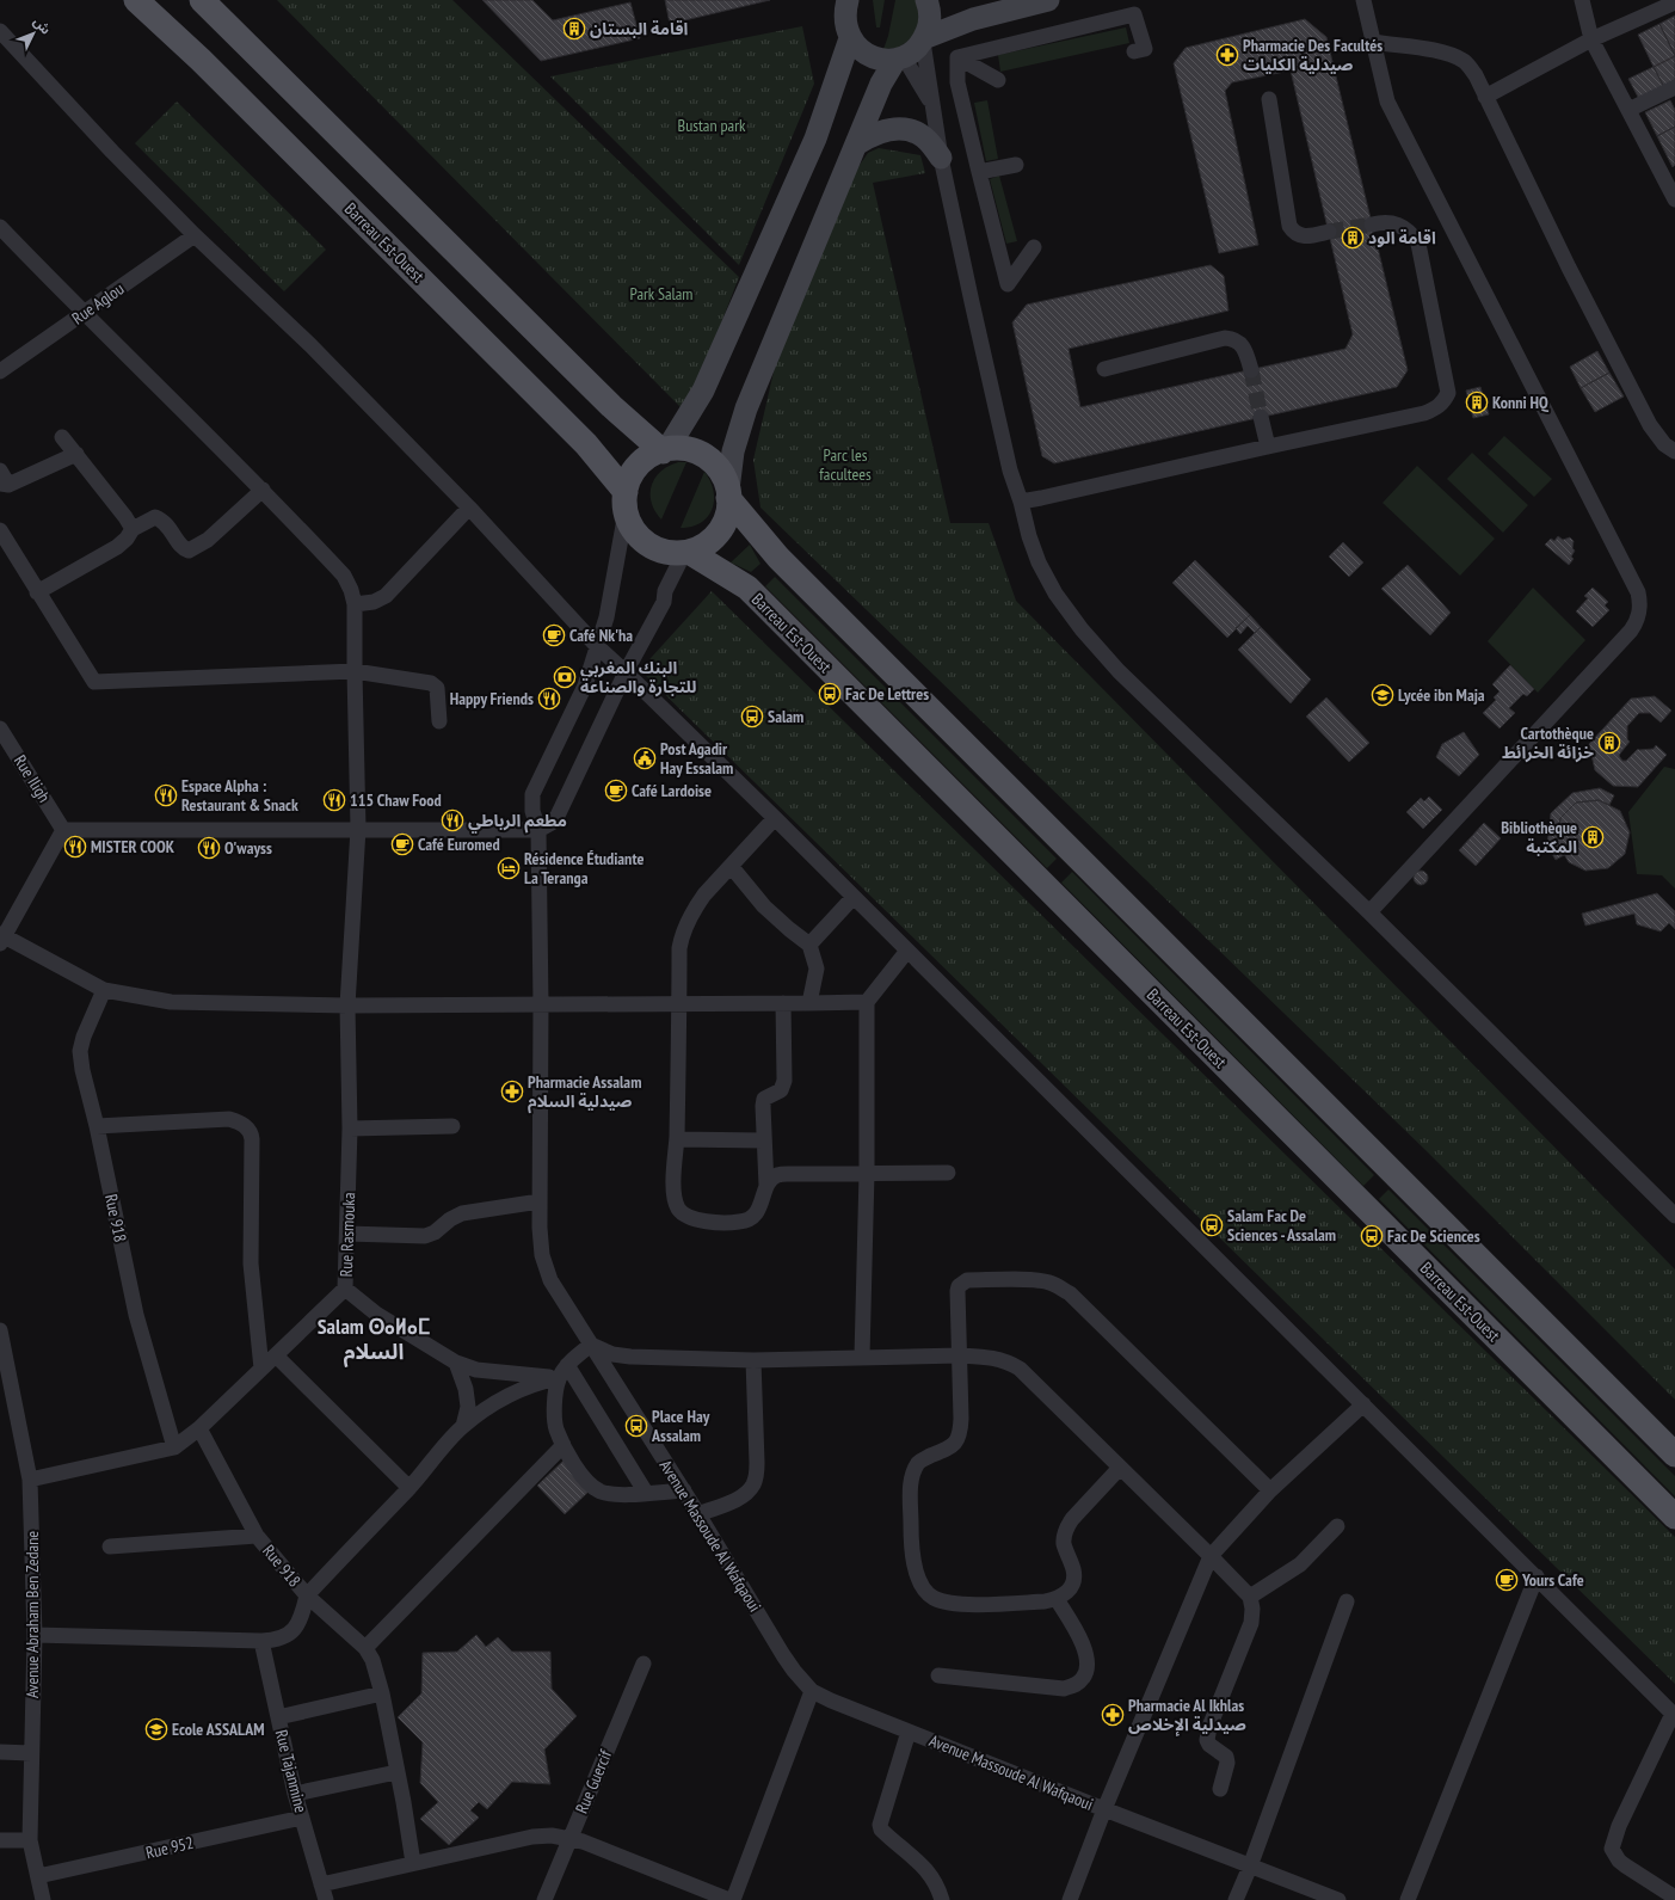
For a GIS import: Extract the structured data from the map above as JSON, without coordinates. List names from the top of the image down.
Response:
{
  "streets": {
    "main road": ["Barreau Est-Ouest"],
    "street": [
      "Rue Aglou",
      "Rue Iligh",
      "Rue 918",
      "Rue Rasmouka",
      "Avenue Massoude Al Wafqaoui",
      "Avenue Abraham Ben Zedane",
      "Rue Tajanmine",
      "Rue Guercif",
      "Rue 952"
    ]
  },
  "crossings": [
    ["Barreau Est-Ouest", "Avenue Massoude Al Wafqaoui"],
    ["Rue Aglou", "Rue Rasmouka"],
    ["Rue 918", "Rue Rasmouka"],
    ["Rue Rasmouka", "Avenue Abraham Ben Zedane"],
    ["Avenue Abraham Ben Zedane", "Rue 952"],
    ["Rue Tajanmine", "Rue 952"]
  ],
  "districts": ["Salam ⵙⴰⵍⴰⵎ السلام"],
  "parks": ["Bustan park", "Park Salam", "Parc les facultees"],
  "places": {
    "building": [
      "اقامة البستان",
      "اقامة الود",
      "Konni HQ",
      "Cartothèque خزائة الخرائط",
      "Bibliothèque المكتبة"
    ],
    "pharmacy": ["Pharmacie Des Facultés صيدلية الكليات", "Pharmacie Assalam صيدلية السلام", "Pharmacie Al Ikhlas صيدلية الإخلاص"],
    "cafe": [
      "Café Nk'ha",
      "Café Lardoise",
      "Café Euromed",
      "Yours Cafe"
    ],
    "bank": ["البنك المغربي للتجارة والصناعة"],
    "bus stop": [
      "Fac De Lettres",
      "Salam",
      "Salam Fac De Sciences - Assalam",
      "Fac De Sciences",
      "Place Hay Assalam"
    ],
    "school or university": ["Lycée ibn Maja", "Ecole ASSALAM"],
    "restaurant": [
      "Happy Friends",
      "Espace Alpha : Restaurant & Snack",
      "115 Chaw Food",
      "مطعم الرباطي",
      "MISTER COOK",
      "O'wayss"
    ],
    "public building": ["Post Agadir Hay Essalam"],
    "hotel": ["Résidence Étudiante La Teranga"]
  },
  "north": "top right"
}
